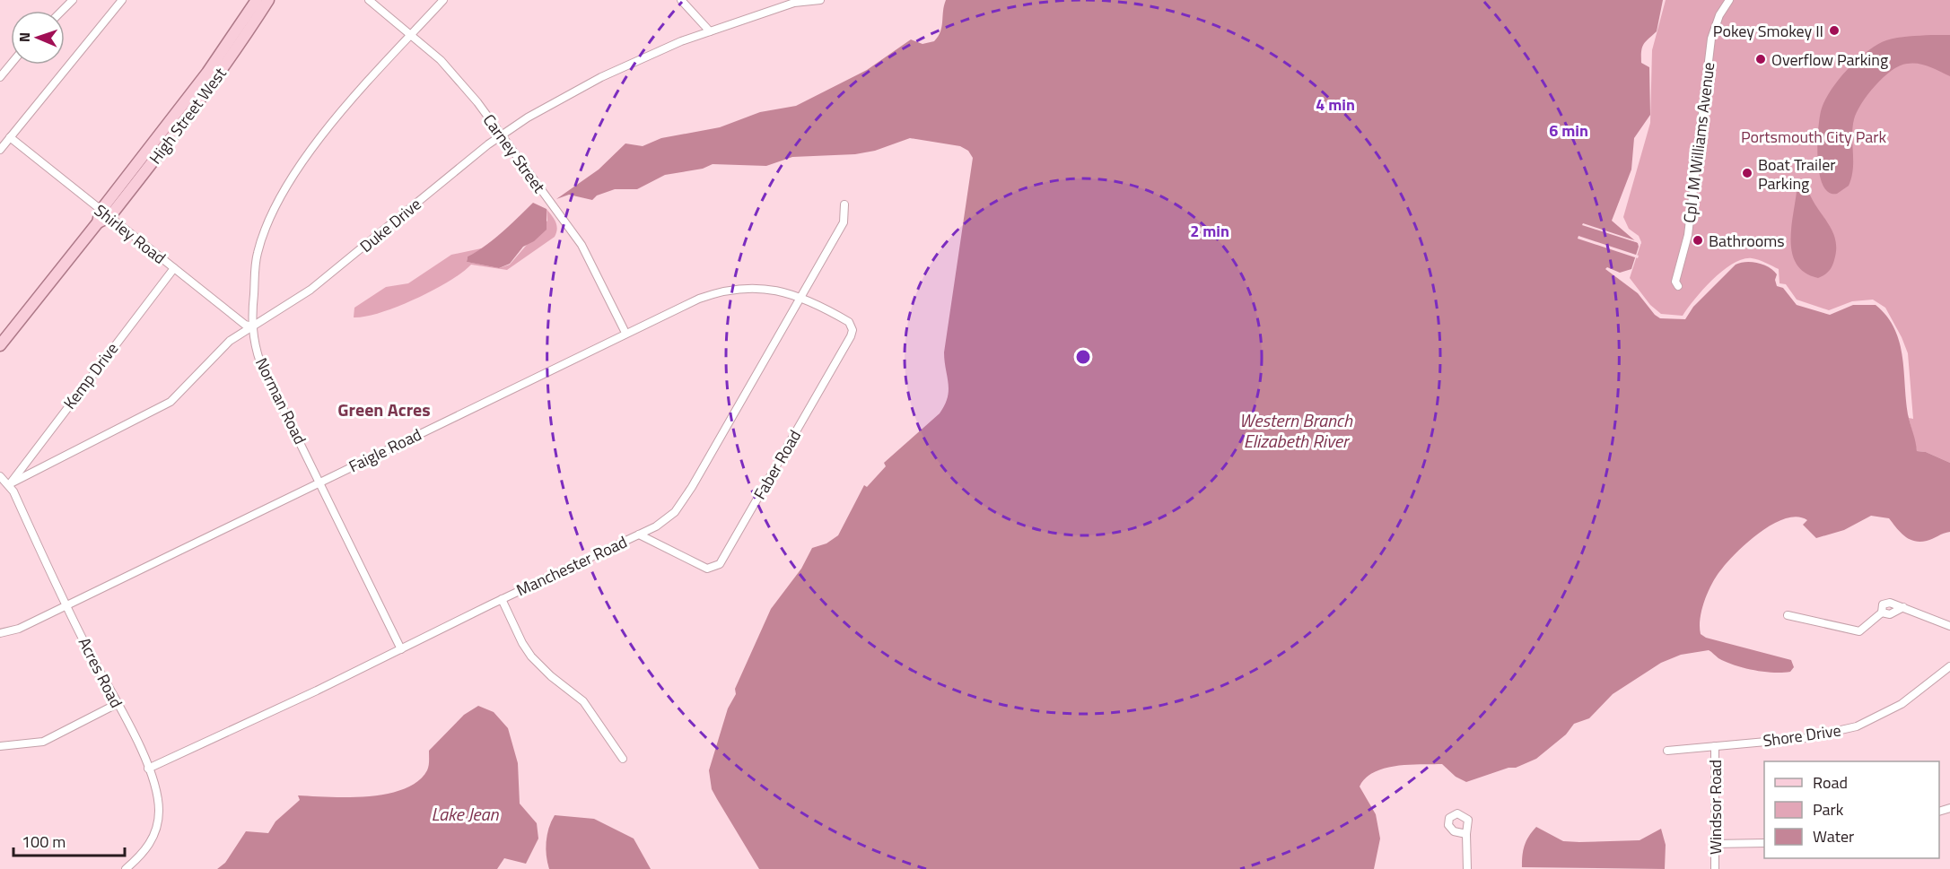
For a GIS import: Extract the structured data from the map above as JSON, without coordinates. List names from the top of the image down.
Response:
{
  "streets": {
    "main road": ["High Street West"],
    "street": [
      "Cpl J M Williams Avenue",
      "Carney Street",
      "Duke Drive",
      "Shirley Road",
      "Kemp Drive",
      "Norman Road",
      "Faigle Road",
      "Faber Road",
      "Manchester Road",
      "Acres Road",
      "Shore Drive",
      "Windsor Road"
    ]
  },
  "crossings": [
    ["High Street West", "Shirley Road"],
    ["Carney Street", "Duke Drive"],
    ["Carney Street", "Norman Road"],
    ["Carney Street", "Faigle Road"],
    ["Duke Drive", "Shirley Road"],
    ["Duke Drive", "Kemp Drive"],
    ["Duke Drive", "Norman Road"],
    ["Duke Drive", "Acres Road"],
    ["Shirley Road", "Kemp Drive"],
    ["Shirley Road", "Norman Road"],
    ["Kemp Drive", "Acres Road"],
    ["Norman Road", "Faigle Road"],
    ["Norman Road", "Manchester Road"],
    ["Faigle Road", "Faber Road"],
    ["Faigle Road", "Manchester Road"],
    ["Faigle Road", "Acres Road"],
    ["Faber Road", "Manchester Road"],
    ["Manchester Road", "Acres Road"],
    ["Shore Drive", "Windsor Road"]
  ],
  "districts": ["Green Acres"],
  "water": ["Western Branch Elizabeth River", "Lake Jean"],
  "parks": ["Portsmouth City Park"],
  "places": [
    "Pokey Smokey II",
    "Overflow Parking",
    "Boat Trailer Parking",
    "Bathrooms"
  ],
  "legend": ["Road", "Park", "Water"],
  "scale_bar": "100 m",
  "north": "left",
  "rings": ["4 min", "6 min", "2 min"]
}
